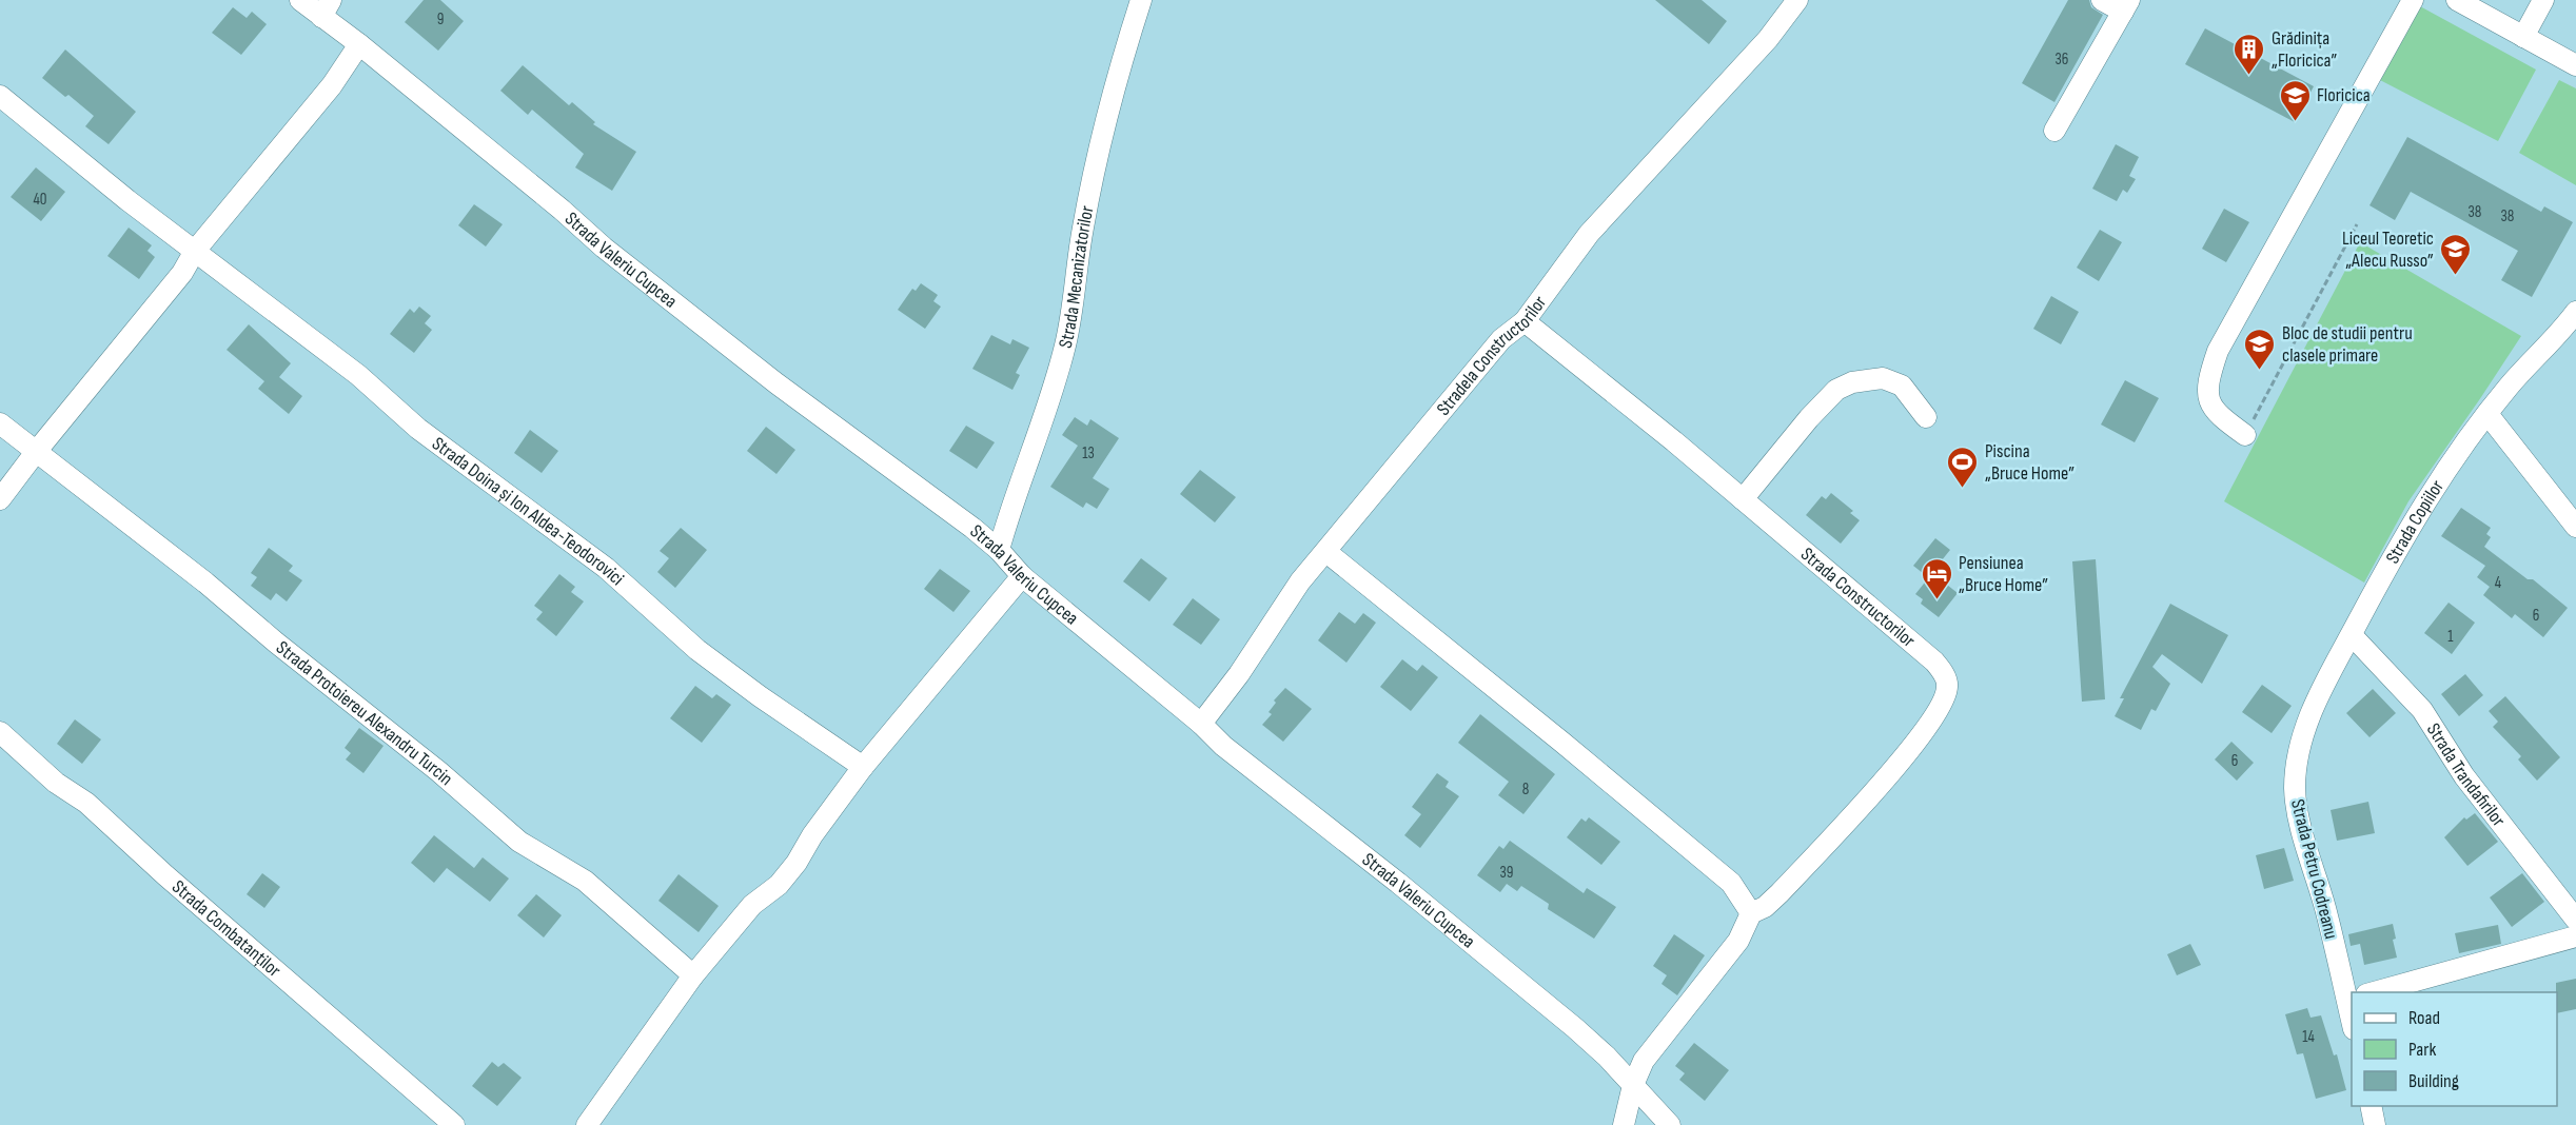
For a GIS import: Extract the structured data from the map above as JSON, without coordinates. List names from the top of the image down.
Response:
{
  "streets": {
    "street": [
      "Strada Valeriu Cupcea",
      "Strada Mecanizatorilor",
      "Stradela Constructorilor",
      "Strada Doina și Ion Aldea-Teodorovici",
      "Strada Copiilor",
      "Strada Constructorilor",
      "Strada Protoiereu Alexandru Turcin",
      "Strada Trandafirilor",
      "Strada Petru Codreanu",
      "Strada Combatanților"
    ]
  },
  "crossings": [
    ["Strada Valeriu Cupcea", "Strada Mecanizatorilor"],
    ["Strada Valeriu Cupcea", "Stradela Constructorilor"],
    ["Stradela Constructorilor", "Strada Constructorilor"],
    ["Strada Copiilor", "Strada Trandafirilor"],
    ["Strada Copiilor", "Strada Petru Codreanu"],
    ["Strada Trandafirilor", "Strada Petru Codreanu"]
  ],
  "places": {
    "building": ["Grădinița „Floricica”"],
    "school or university": ["Floricica", "Liceul Teoretic „Alecu Russo”", "Bloc de studii pentru clasele primare"],
    "sports": ["Piscina „Bruce Home”"],
    "hotel": ["Pensiunea „Bruce Home”"]
  },
  "house_numbers": [
    "9",
    "36",
    "40",
    "38",
    "38",
    "13",
    "4",
    "6",
    "1",
    "6",
    "8",
    "39",
    "14"
  ],
  "legend": ["Road", "Park", "Building"]
}
